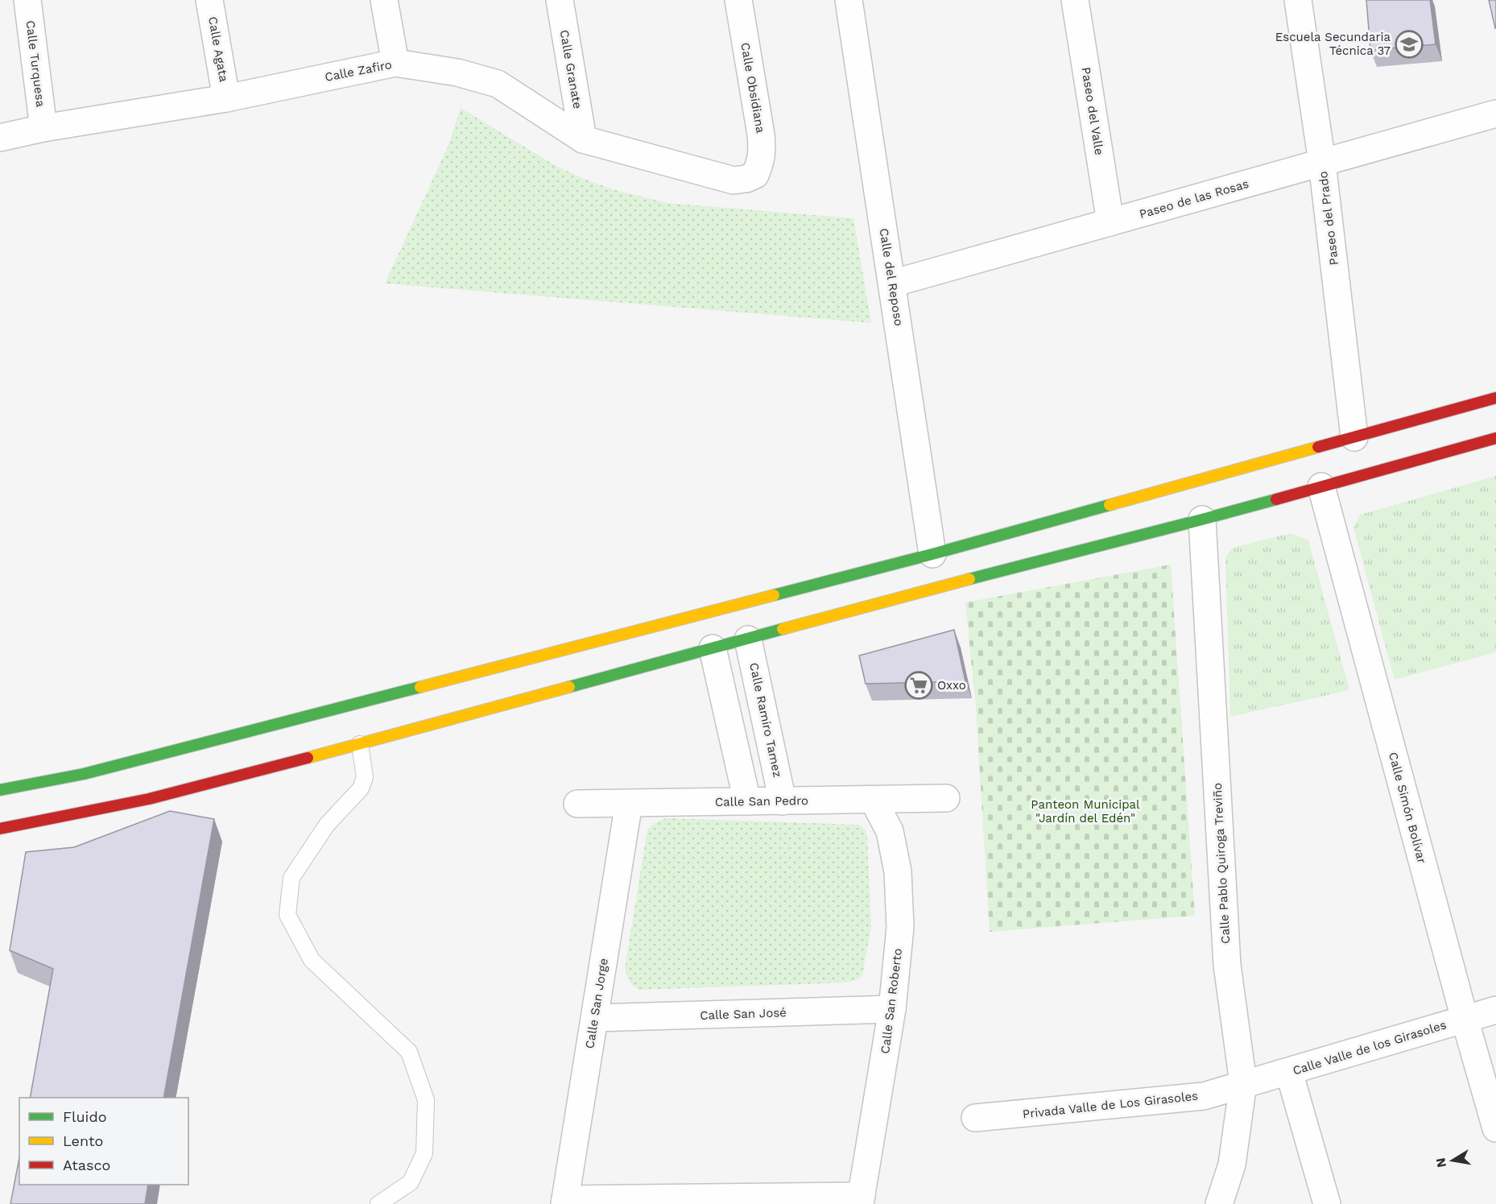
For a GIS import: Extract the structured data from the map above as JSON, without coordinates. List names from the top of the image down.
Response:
{
  "streets": {
    "street": [
      "Calle Agata",
      "Calle Turquesa",
      "Calle Granate",
      "Calle Zafiro",
      "Calle Obsidiana",
      "Paseo del Valle",
      "Paseo de las Rosas",
      "Paseo del Prado",
      "Calle del Reposo",
      "Calle Ramiro Tamez",
      "Calle San Pedro",
      "Calle Simón Bolívar",
      "Calle Pablo Quiroga Treviño",
      "Calle San Roberto",
      "Calle San Jorge",
      "Calle San José",
      "Calle Valle de los Girasoles",
      "Privada Valle de Los Girasoles"
    ]
  },
  "crossings": [
    ["Calle Agata", "Calle Zafiro"],
    ["Calle Turquesa", "Calle Zafiro"],
    ["Calle Granate", "Calle Zafiro"],
    ["Calle Zafiro", "Calle Obsidiana"],
    ["Paseo del Valle", "Paseo de las Rosas"],
    ["Paseo de las Rosas", "Paseo del Prado"],
    ["Paseo de las Rosas", "Calle del Reposo"],
    ["Calle Ramiro Tamez", "Calle San Pedro"],
    ["Calle San Pedro", "Calle San Roberto"],
    ["Calle San Pedro", "Calle San Jorge"],
    ["Calle Simón Bolívar", "Calle Valle de los Girasoles"],
    ["Calle Pablo Quiroga Treviño", "Calle Valle de los Girasoles"],
    ["Calle Pablo Quiroga Treviño", "Privada Valle de Los Girasoles"],
    ["Calle San Roberto", "Calle San José"],
    ["Calle San Jorge", "Calle San José"],
    ["Calle Valle de los Girasoles", "Privada Valle de Los Girasoles"]
  ],
  "parks": ["Panteon Municipal \"Jardín del Edén\""],
  "places": {
    "school or university": ["Escuela Secundaria Técnica 37"],
    "supermarket": ["Oxxo"]
  },
  "legend": ["Fluido", "Lento", "Atasco"],
  "north": "left"
}
